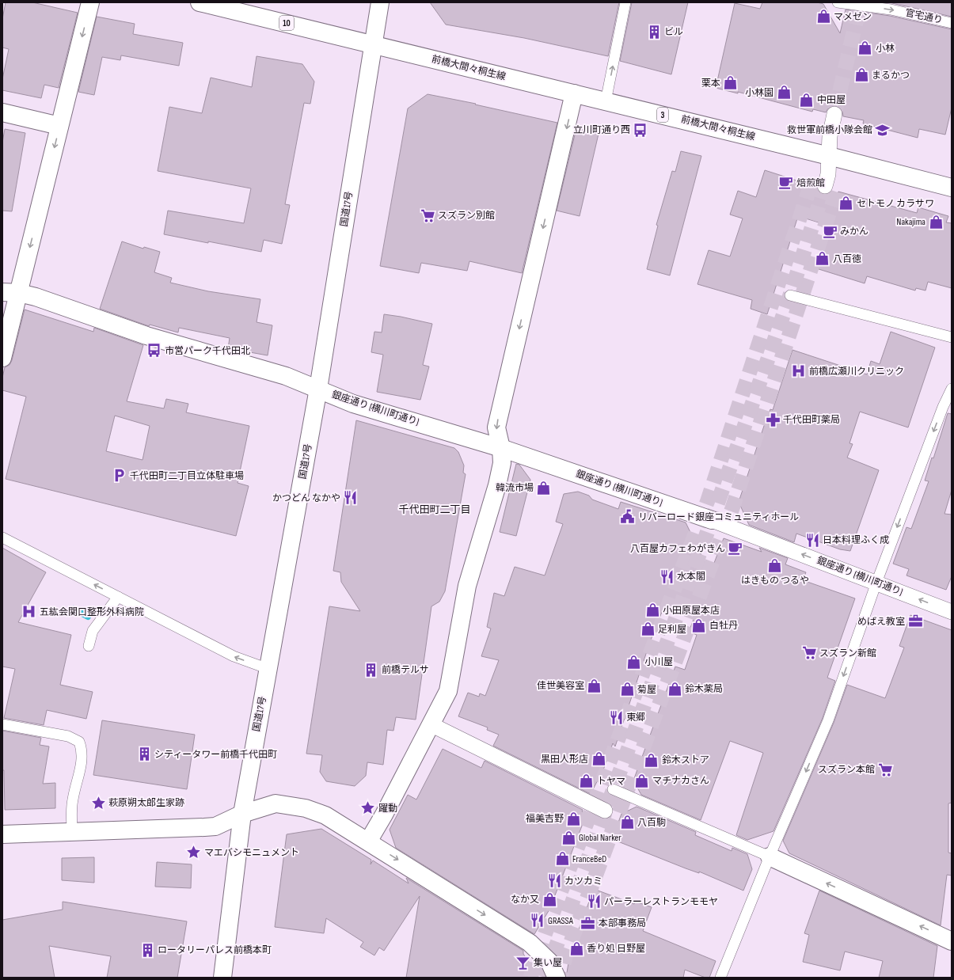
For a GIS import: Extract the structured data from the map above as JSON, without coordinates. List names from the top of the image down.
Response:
{
  "streets": {
    "main road": [
      "10",
      "前橋大間々桐生線",
      "3",
      "国道17号",
      "銀座通り (横川町通り)"
    ],
    "lane": ["官宅通り"]
  },
  "crossings": [
    ["10", "前橋大間々桐生線"],
    ["10", "国道17号"],
    ["前橋大間々桐生線", "国道17号"],
    ["国道17号", "銀座通り (横川町通り)"]
  ],
  "one_way": ["官宅通り"],
  "districts": ["千代田町二丁目"],
  "places": {
    "shop": [
      "マメゼン",
      "小林",
      "まるかつ",
      "栗本",
      "小林園",
      "中田屋",
      "セトモノ カラサワ",
      "Nakajima",
      "八百徳",
      "韓流市場",
      "はきもの つるや",
      "小田原屋本店",
      "白牡丹",
      "足利屋",
      "小川屋",
      "佳世美容室",
      "鈴木薬局",
      "菊屋",
      "黒田人形店",
      "鈴木ストア",
      "マチナカさん",
      "トヤマ",
      "福美吉野",
      "八百駒",
      "Global Narker",
      "FranceBeD",
      "なか又",
      "香り処 日野屋"
    ],
    "building": [
      "ビル",
      "前橋テルサ",
      "シティータワー前橋千代田町",
      "ロータリーパレス前橋本町"
    ],
    "bus stop": ["立川町通り西", "市営パーク千代田北"],
    "school or university": ["救世軍前橋小隊会館"],
    "cafe": ["焙煎館", "みかん", "八百屋カフェわがきん"],
    "supermarket": ["スズラン別館", "スズラン新館", "スズラン本館"],
    "hospital": ["前橋広瀬川クリニック", "五紘会関口整形外科病院"],
    "pharmacy": ["千代田町薬局"],
    "parking": ["千代田町二丁目立体駐車場"],
    "restaurant": [
      "かつどん なかや",
      "日本料理ふく成",
      "水本閣",
      "東郷",
      "カツカミ",
      "パーラーレストランモモヤ",
      "GRASSA"
    ],
    "public building": ["リバーロード銀座コミュニティホール"],
    "office": ["めばえ教室", "本部事務局"],
    "place": ["萩原朔太郎生家跡", "躍動", "マエバシモニュメント"],
    "bar": ["集い屋"]
  }
}
